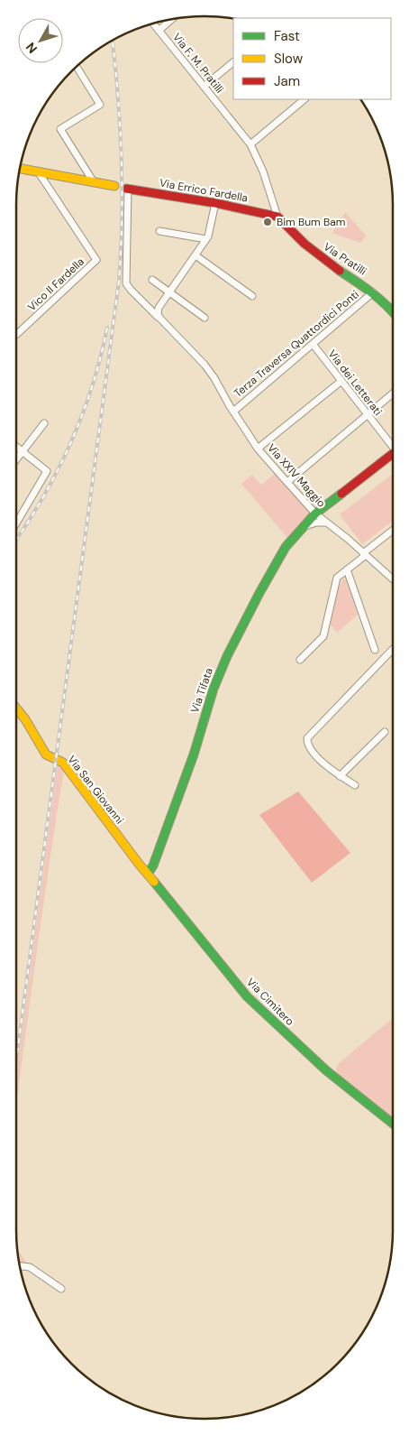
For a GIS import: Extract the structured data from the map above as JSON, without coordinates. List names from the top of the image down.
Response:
{
  "streets": {
    "street": [
      "Via F. M. Pratilli",
      "Via Errico Fardella",
      "Via Pratilli",
      "Vico II Fardella",
      "Terza Traversa Quattordici Ponti",
      "Via dei Letterati",
      "Via XXIV Maggio",
      "Via Tifata",
      "Via San Giovanni",
      "Via Cimitero"
    ]
  },
  "crossings": [
    ["Via F. M. Pratilli", "Via Errico Fardella"],
    ["Via F. M. Pratilli", "Via Pratilli"],
    ["Via Errico Fardella", "Via Pratilli"],
    ["Via Pratilli", "Terza Traversa Quattordici Ponti"],
    ["Terza Traversa Quattordici Ponti", "Via dei Letterati"],
    ["Terza Traversa Quattordici Ponti", "Via XXIV Maggio"],
    ["Via XXIV Maggio", "Via Tifata"],
    ["Via Tifata", "Via San Giovanni"],
    ["Via Tifata", "Via Cimitero"],
    ["Via San Giovanni", "Via Cimitero"]
  ],
  "places": ["Bim Bum Bam"],
  "legend": ["Fast", "Slow", "Jam"],
  "north": "bottom left"
}
